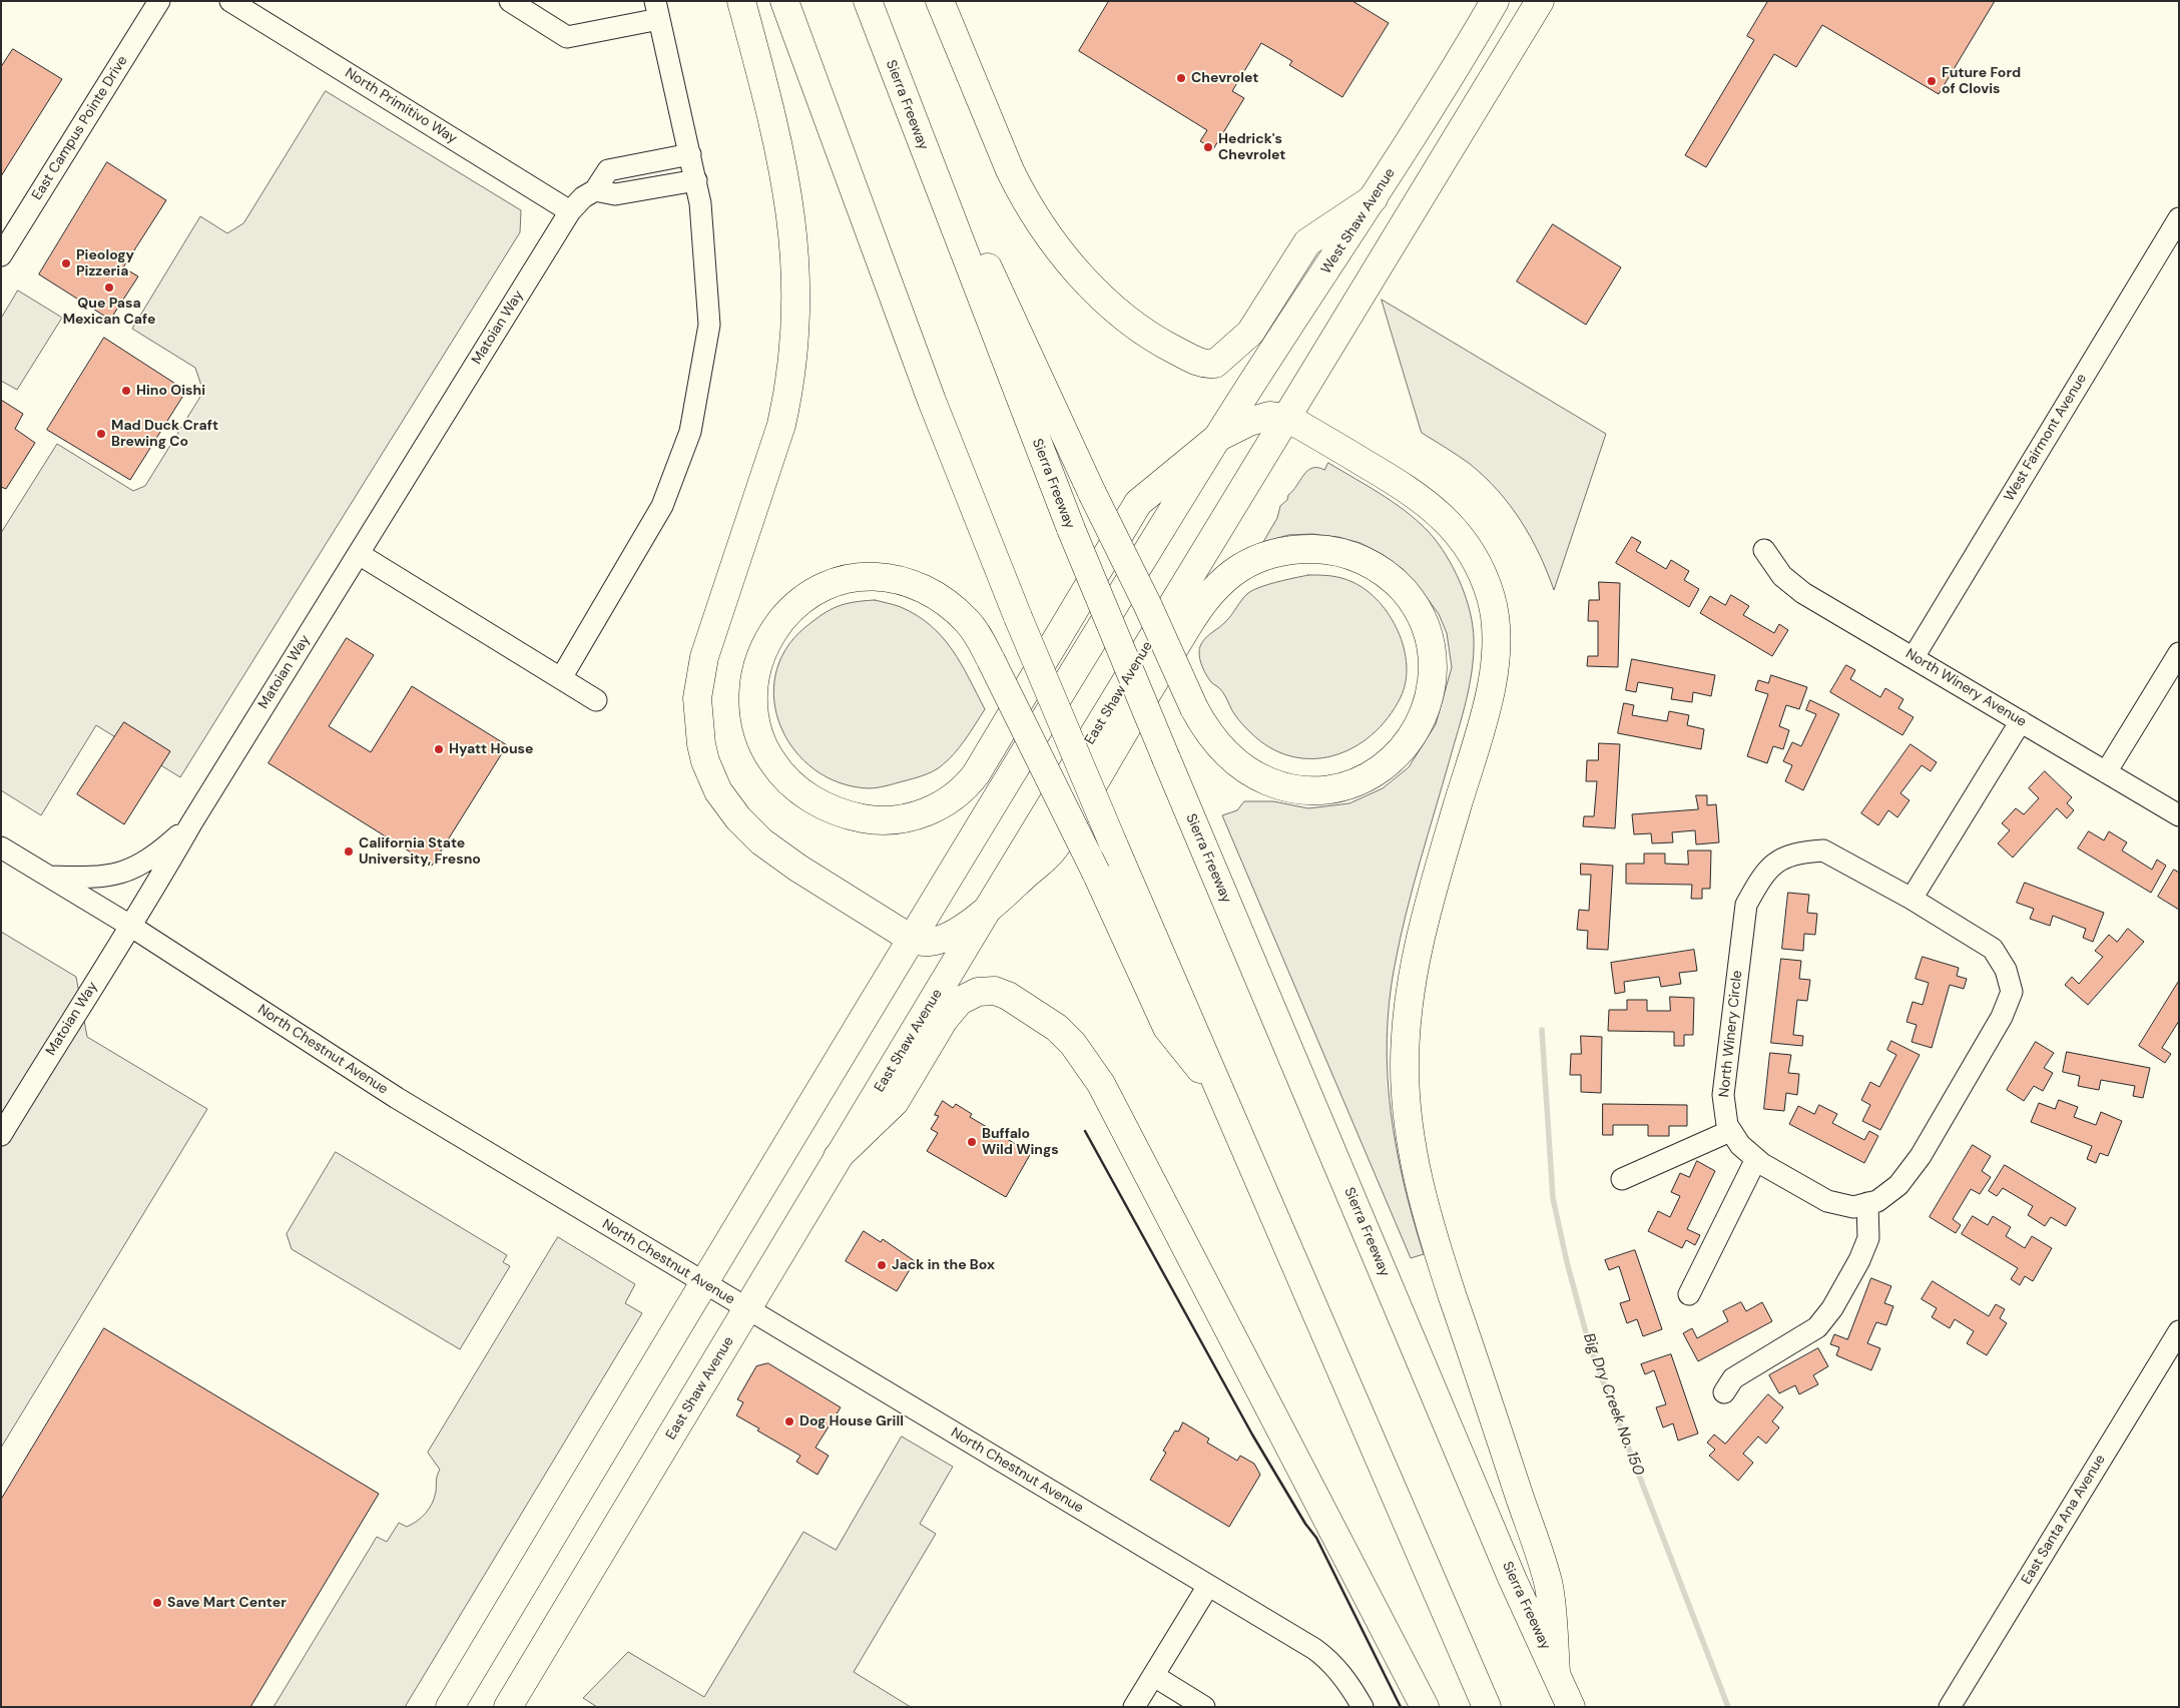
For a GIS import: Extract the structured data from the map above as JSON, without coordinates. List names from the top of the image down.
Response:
{
  "streets": {
    "main road": ["Sierra Freeway", "West Shaw Avenue", "East Shaw Avenue"],
    "street": [
      "North Primitivo Way",
      "East Campus Pointe Drive",
      "Matoian Way",
      "West Fairmont Avenue",
      "North Winery Avenue",
      "North Winery Circle",
      "North Chestnut Avenue",
      "East Santa Ana Avenue"
    ]
  },
  "crossings": [
    ["North Primitivo Way", "Matoian Way"],
    ["Matoian Way", "North Chestnut Avenue"],
    ["West Fairmont Avenue", "North Winery Avenue"],
    ["East Shaw Avenue", "North Chestnut Avenue"]
  ],
  "water": ["Big Dry Creek No. 150"],
  "places": [
    "Chevrolet",
    "Future Ford of Clovis",
    "Hedrick's Chevrolet",
    "Pieology Pizzeria",
    "Que Pasa Mexican Cafe",
    "Hino Oishi",
    "Mad Duck Craft Brewing Co",
    "Hyatt House",
    "California State University, Fresno",
    "Buffalo Wild Wings",
    "Jack in the Box",
    "Dog House Grill",
    "Save Mart Center"
  ]
}
